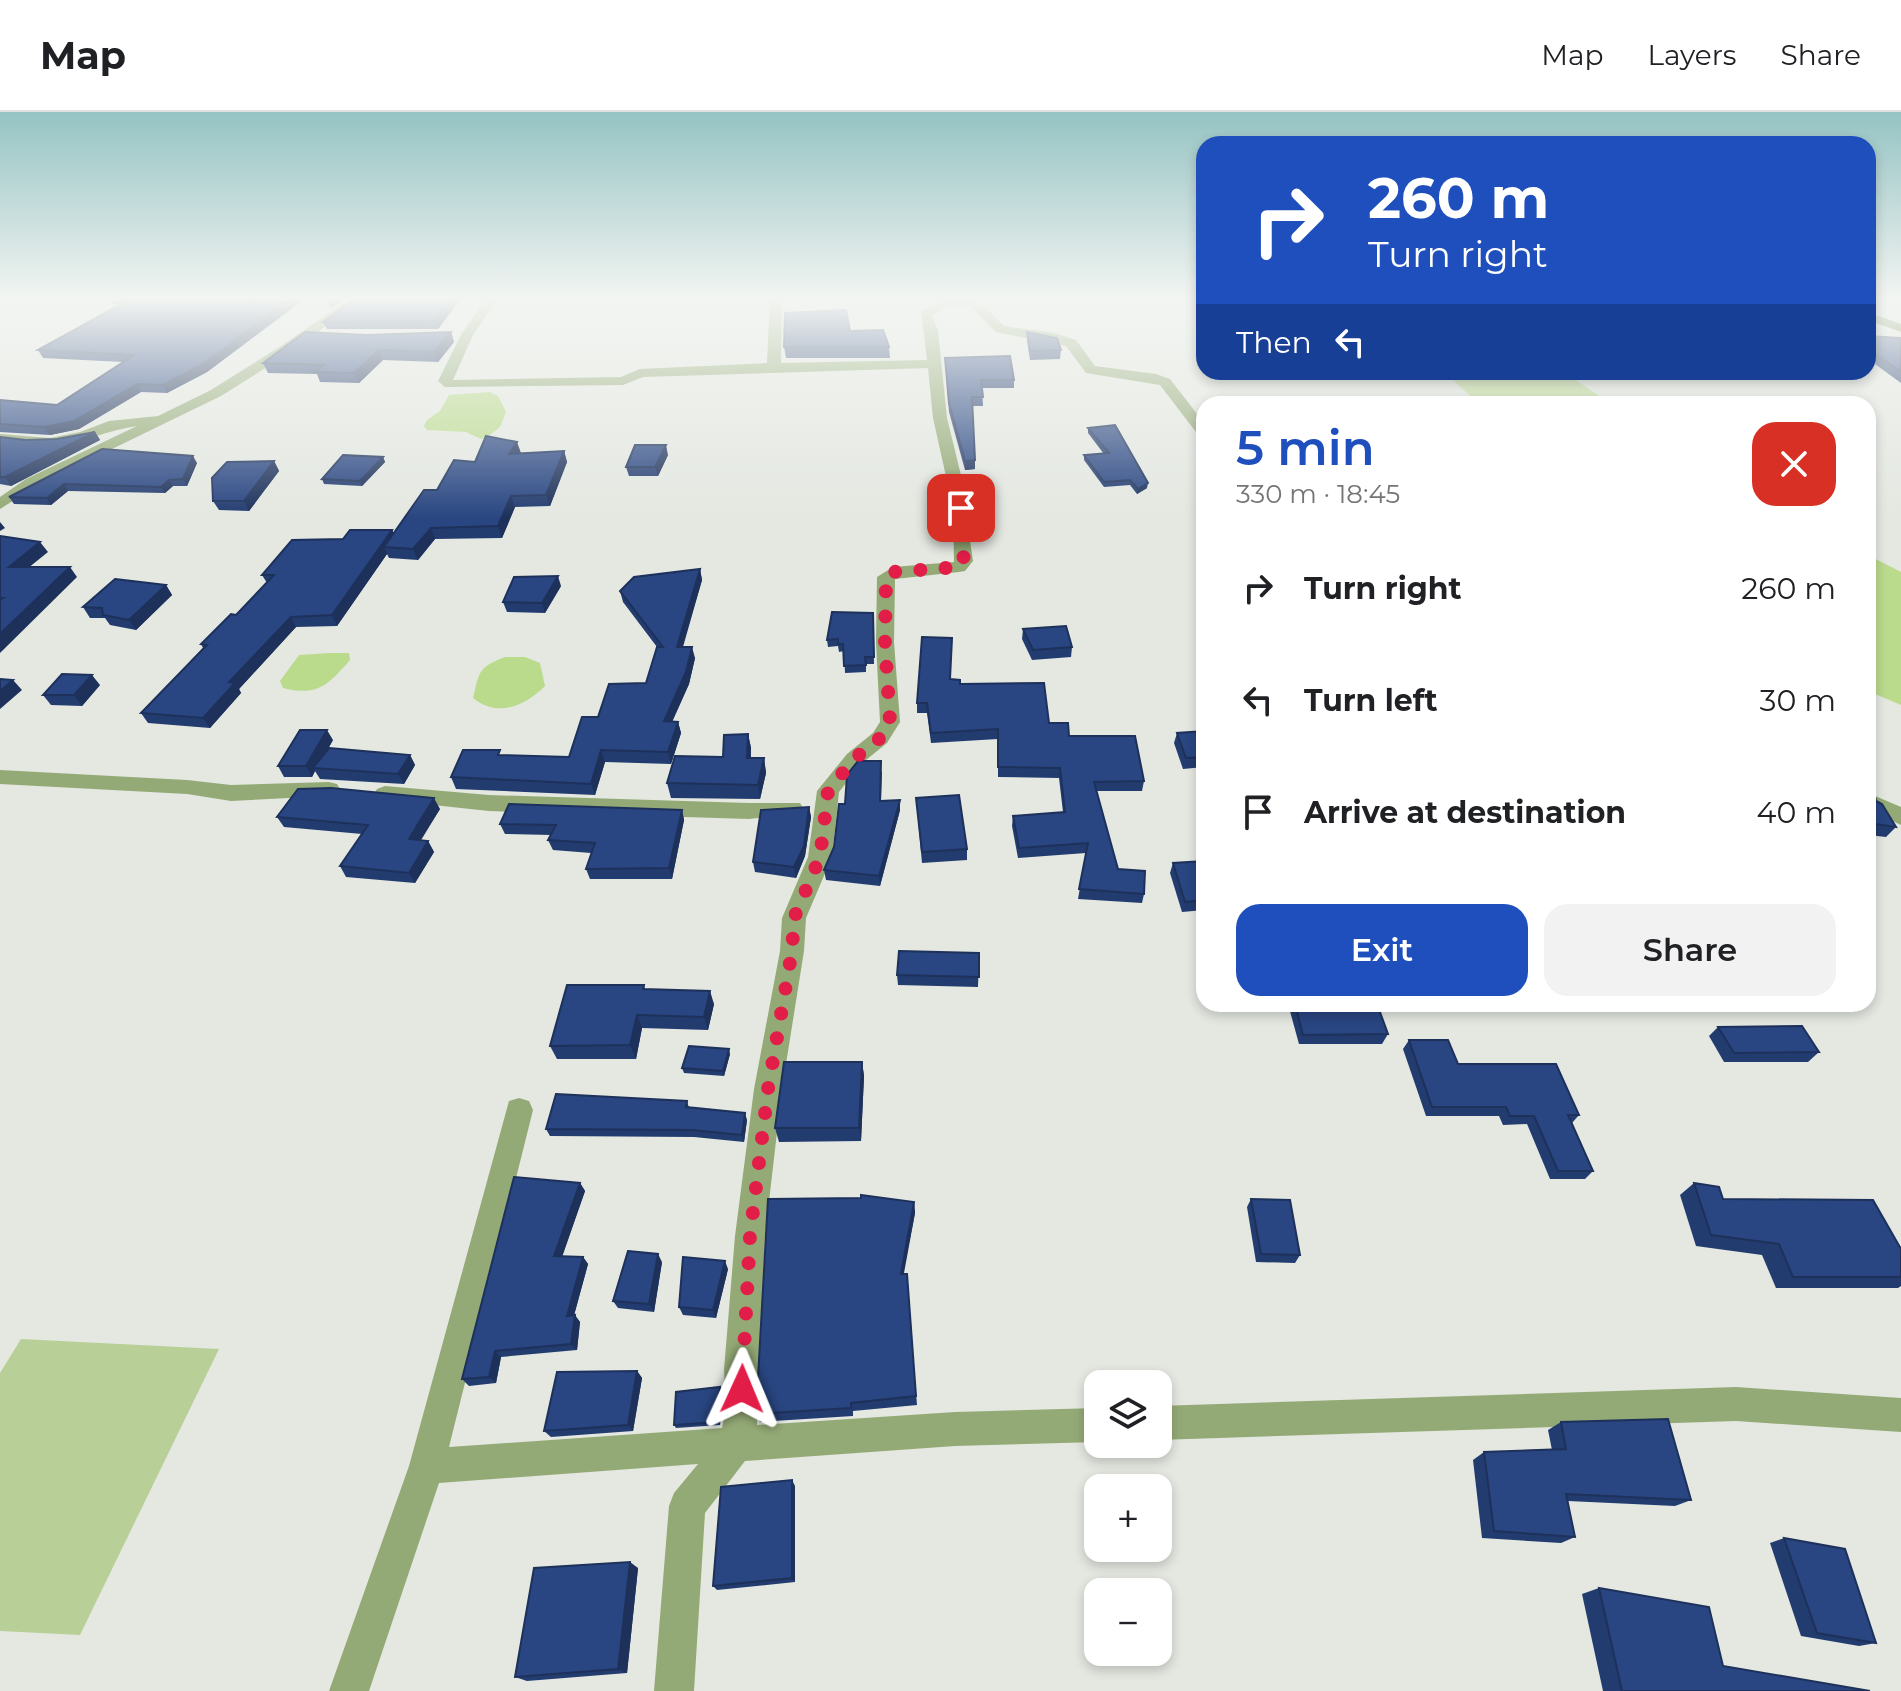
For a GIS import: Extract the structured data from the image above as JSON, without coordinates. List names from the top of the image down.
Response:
{
  "page": {
    "header": "Map",
    "nav": ["Map", "Layers", "Share"],
    "turn": ["260 m", "Turn right"],
    "then": "Then",
    "heading": ["5 min", "330 m · 18:45"],
    "list": [
      {
        "name": "Turn right",
        "value": "260 m"
      },
      {
        "name": "Turn left",
        "value": "30 m"
      },
      {
        "name": "Arrive at destination",
        "value": "40 m"
      }
    ],
    "buttons": ["Exit", "Share"],
    "map_buttons": ["+", "−"]
  }
}
